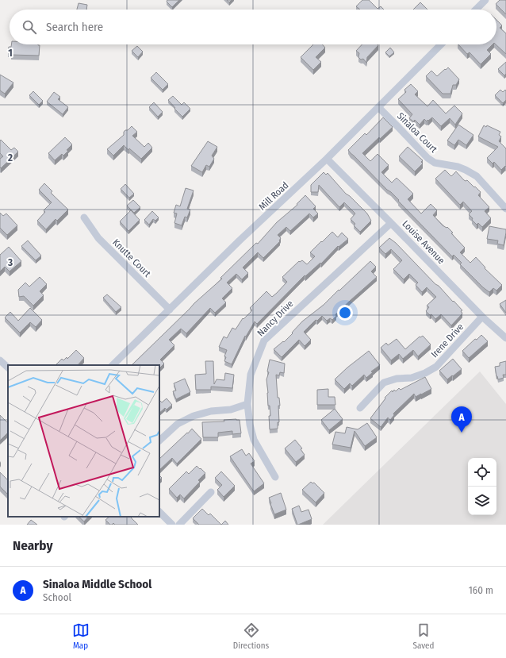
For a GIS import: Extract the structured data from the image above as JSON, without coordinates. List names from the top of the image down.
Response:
{
  "streets": {
    "street": [
      "Sinaloa Court",
      "Mill Road",
      "Louise Avenue",
      "Knutte Court",
      "Nancy Drive",
      "Irene Drive"
    ]
  },
  "crossings": [
    ["Sinaloa Court", "Mill Road"],
    ["Mill Road", "Louise Avenue"],
    ["Mill Road", "Knutte Court"],
    ["Louise Avenue", "Nancy Drive"],
    ["Louise Avenue", "Irene Drive"]
  ],
  "page": {
    "search": "Search here",
    "pins": "A",
    "heading": "Nearby",
    "list": [
      {
        "mark": "A",
        "name": "Sinaloa Middle School",
        "note": "School",
        "value": "160 m"
      }
    ],
    "nav": ["Map", "Directions", "Saved"]
  },
  "grid": {
    "rows": ["1", "2", "3"]
  }
}
